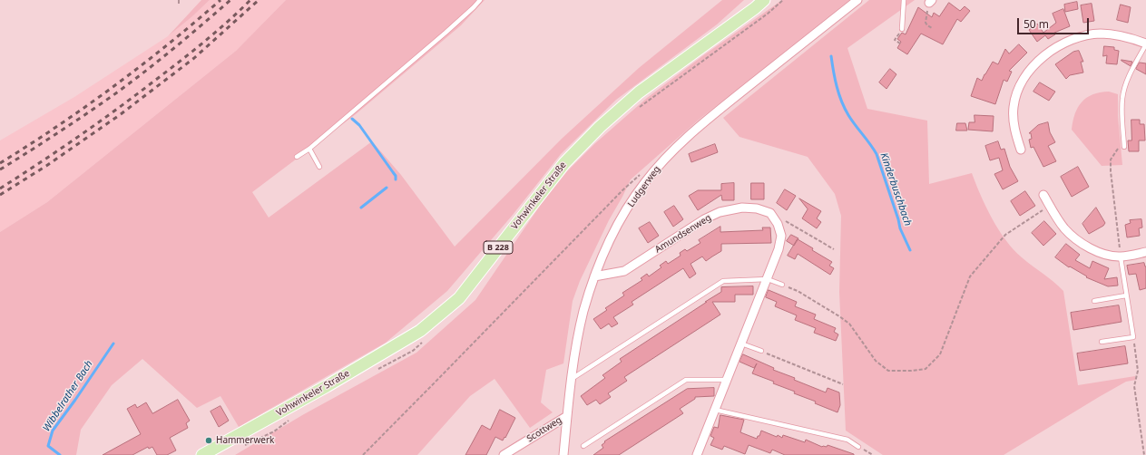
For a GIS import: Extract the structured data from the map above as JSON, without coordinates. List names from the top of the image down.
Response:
{
  "streets": {
    "main road": ["Vohwinkeler Straße", "B 228"],
    "street": ["Ludgerweg", "Amundsenweg", "Scottweg"]
  },
  "crossings": [
    ["Ludgerweg", "Amundsenweg"],
    ["Ludgerweg", "Scottweg"]
  ],
  "water": ["Kinderbuschbach", "Wibbelrather Bach"],
  "places": ["Hammerwerk"],
  "scale_bar": "50 m"
}
